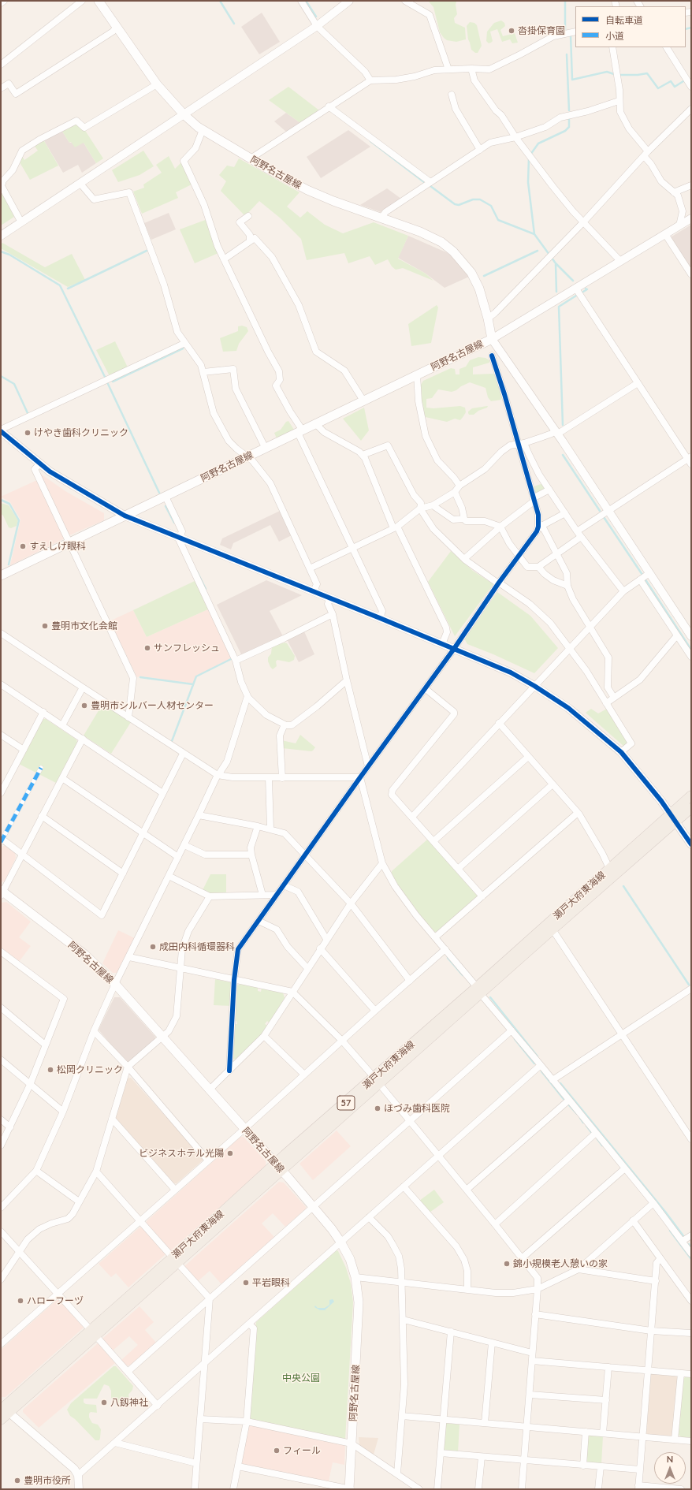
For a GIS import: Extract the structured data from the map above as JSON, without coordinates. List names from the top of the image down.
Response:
{
  "streets": {
    "main road": ["阿野名古屋線", "瀬戸大府東海線", "57"]
  },
  "crossings": [
    ["阿野名古屋線", "瀬戸大府東海線"]
  ],
  "parks": ["中央公園"],
  "places": [
    "沓掛保育園",
    "けやき歯科クリニック",
    "すえしげ眼科",
    "豊明市文化会館",
    "サンフレッシュ",
    "豊明市シルバー人材センター",
    "成田内科循環器科",
    "松岡クリニック",
    "ほづみ歯科医院",
    "ビジネスホテル光陽",
    "錦小規模老人憩いの家",
    "平岩眼科",
    "ハローフーヅ",
    "八釼神社",
    "フィール",
    "豊明市役所"
  ],
  "legend": ["自転車道", "小道"],
  "north": "top"
}
